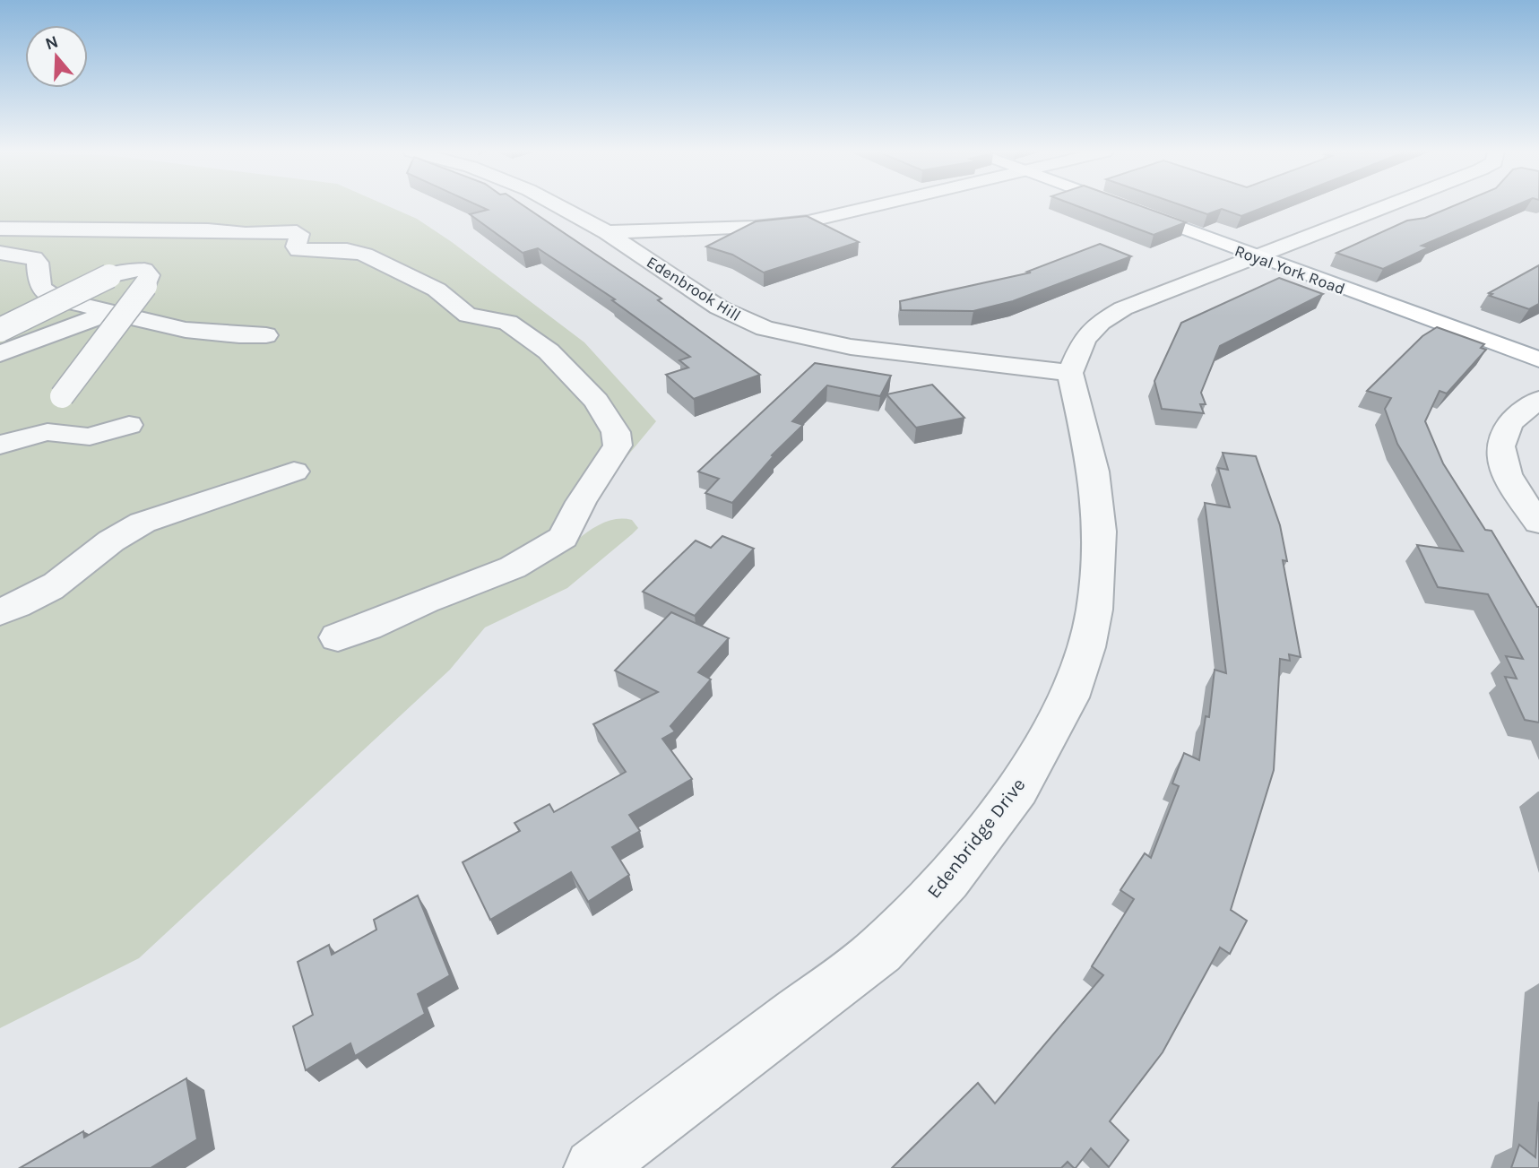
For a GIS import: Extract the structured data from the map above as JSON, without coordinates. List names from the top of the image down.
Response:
{
  "streets": {
    "main road": ["Royal York Road"],
    "street": ["Edenbrook Hill", "Edenbridge Drive"]
  },
  "crossings": [
    ["Edenbrook Hill", "Edenbridge Drive"]
  ],
  "north": "top"
}
